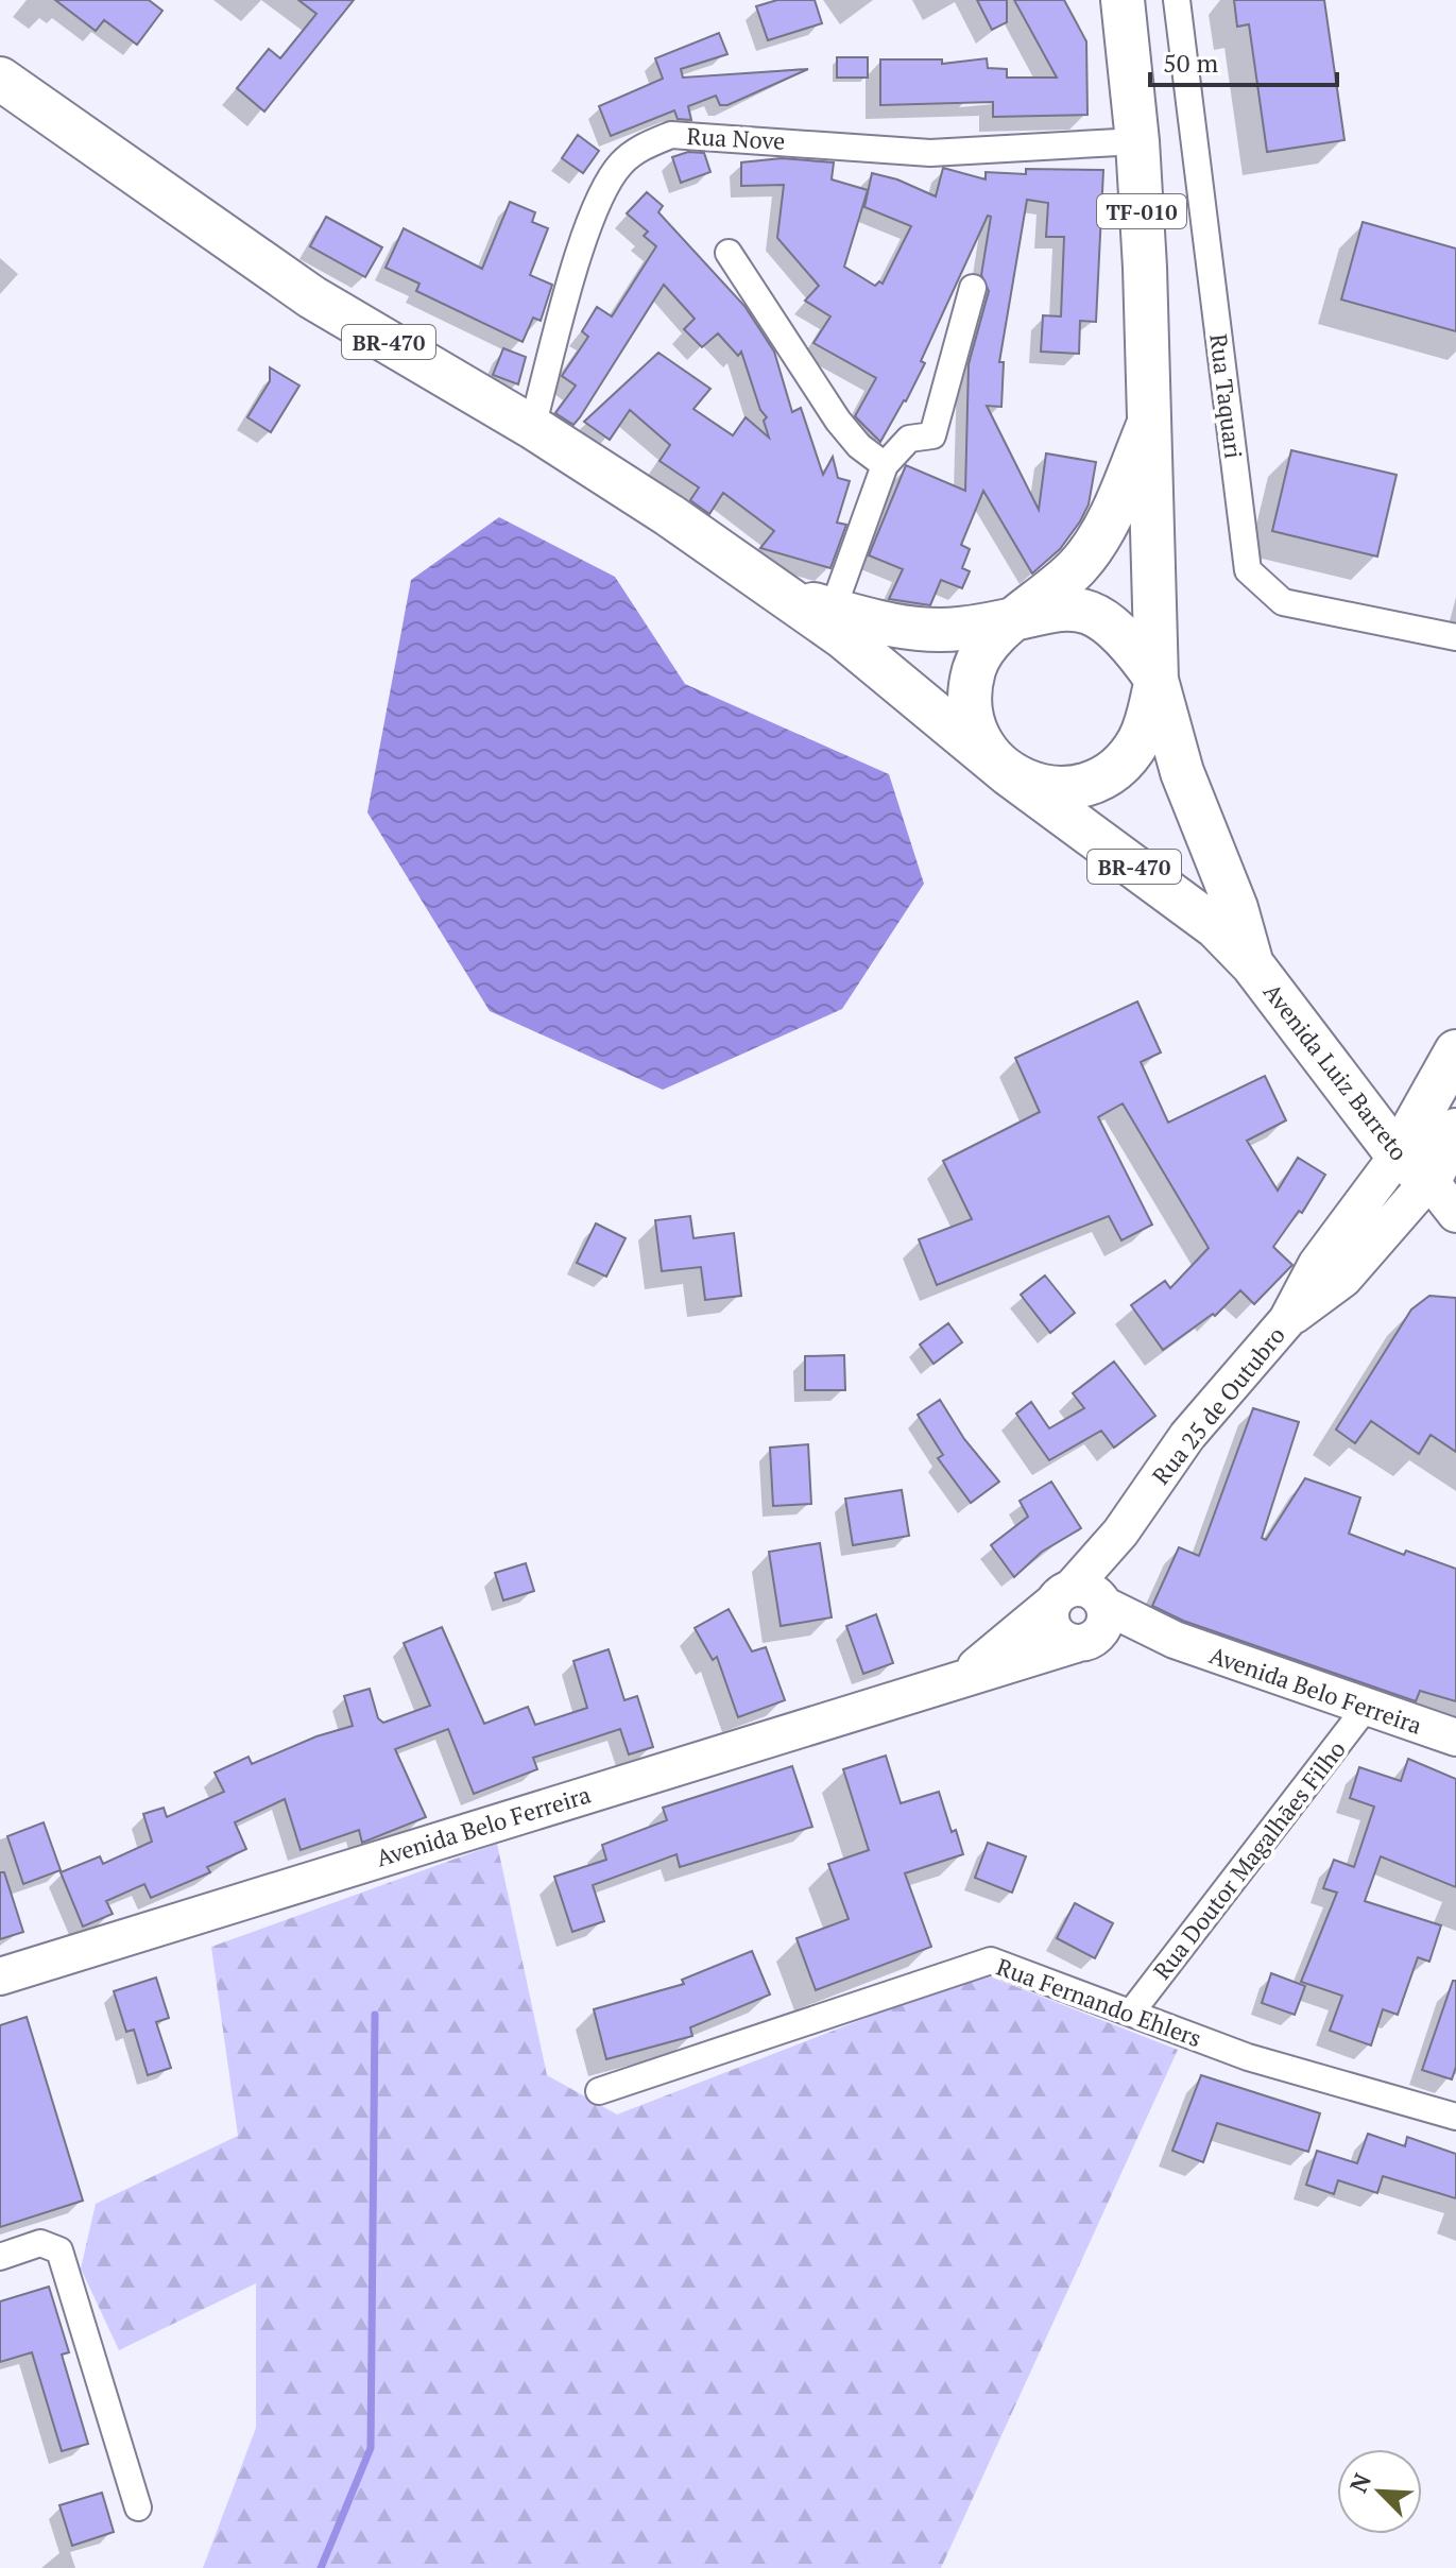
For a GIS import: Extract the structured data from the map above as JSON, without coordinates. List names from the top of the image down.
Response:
{
  "streets": {
    "main road": [
      "TF-010",
      "BR-470",
      "Avenida Luiz Barreto",
      "Rua 25 de Outubro",
      "Avenida Belo Ferreira"
    ],
    "street": [
      "Rua Nove",
      "Rua Taquari",
      "Rua Doutor Magalhães Filho",
      "Rua Fernando Ehlers"
    ]
  },
  "crossings": [
    ["Rua Nove", "TF-010"],
    ["Rua Nove", "BR-470"],
    ["BR-470", "Avenida Luiz Barreto"],
    ["Avenida Luiz Barreto", "Rua 25 de Outubro"],
    ["Rua 25 de Outubro", "Avenida Belo Ferreira"],
    ["Avenida Belo Ferreira", "Rua Doutor Magalhães Filho"],
    ["Rua Doutor Magalhães Filho", "Rua Fernando Ehlers"]
  ],
  "scale_bar": "50 m",
  "north": "top left"
}
